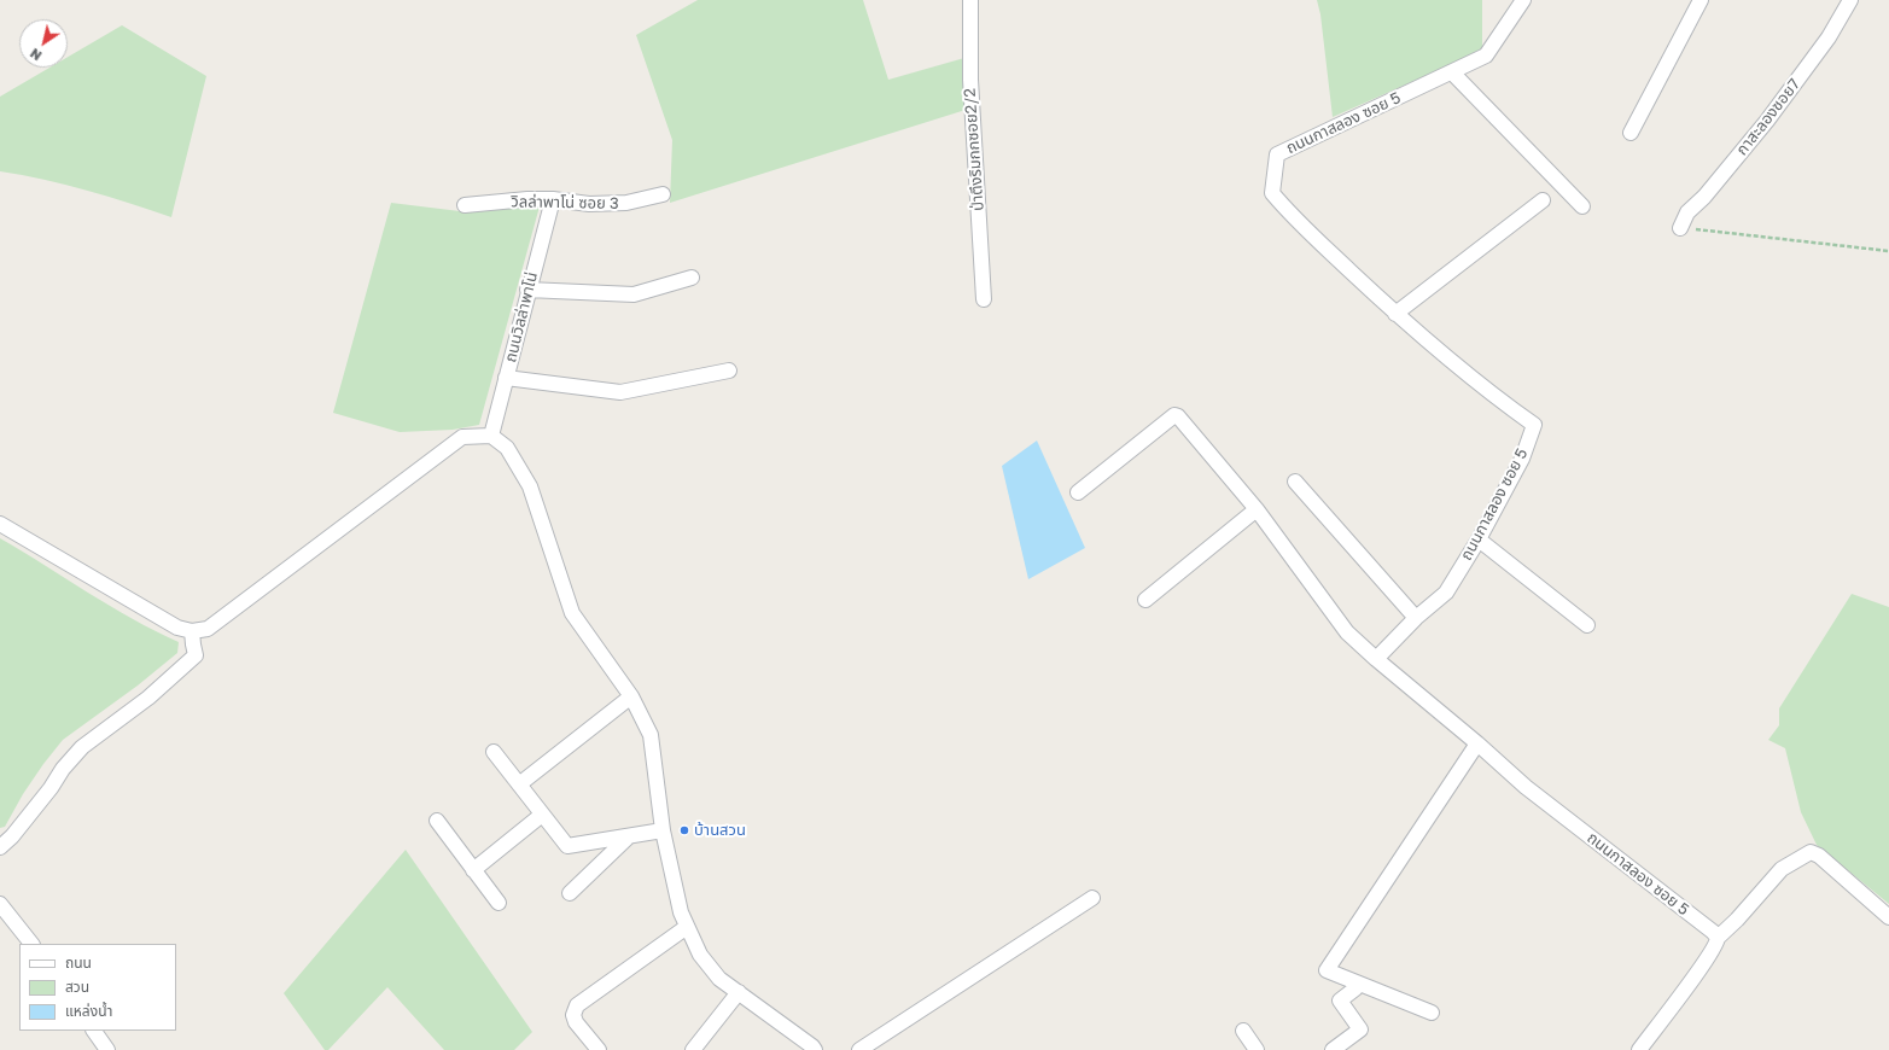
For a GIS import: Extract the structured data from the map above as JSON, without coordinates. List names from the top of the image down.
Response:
{
  "streets": {
    "street": [
      "กาสะลองซอย7",
      "ถนนกาสลอง ซอย 5",
      "ป่าตึงริมกกซอย2/2",
      "วิลล่าพาโน่ ซอย 3",
      "ถนนวิลล่าพาโน่"
    ]
  },
  "crossings": [
    ["วิลล่าพาโน่ ซอย 3", "ถนนวิลล่าพาโน่"]
  ],
  "places": ["บ้านสวน"],
  "legend": ["ถนน", "สวน", "แหล่งน้ำ"],
  "north": "bottom left"
}
